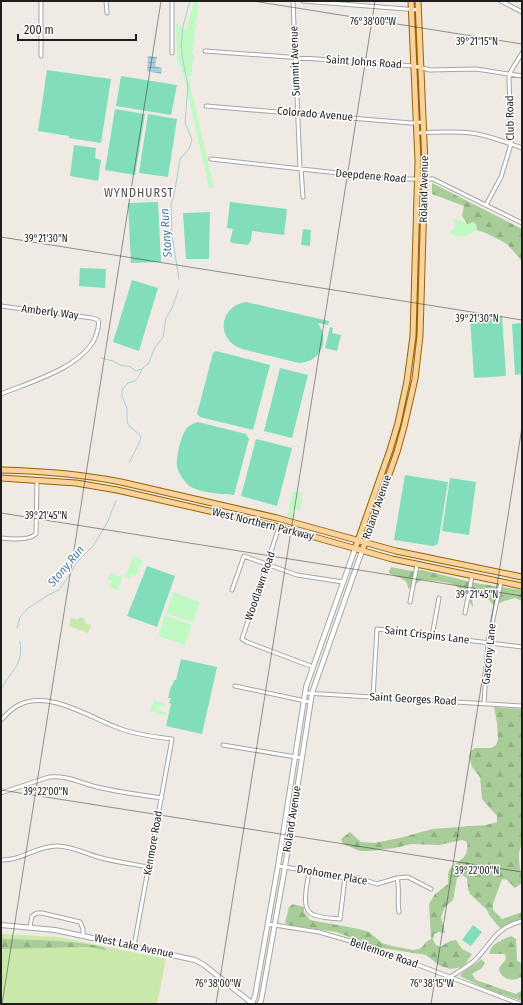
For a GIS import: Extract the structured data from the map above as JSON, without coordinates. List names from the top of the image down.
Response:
{
  "streets": {
    "main road": ["Roland Avenue", "West Northern Parkway"],
    "street": [
      "Summit Avenue",
      "Saint Johns Road",
      "Colorado Avenue",
      "Club Road",
      "Deepdene Road",
      "Amberly Way",
      "Woodlawn Road",
      "Saint Crispins Lane",
      "Gascony Lane",
      "Saint Georges Road",
      "Kenmore Road",
      "Drohomer Place",
      "West Lake Avenue",
      "Bellemore Road"
    ]
  },
  "crossings": [
    ["Summit Avenue", "Saint Johns Road"],
    ["Summit Avenue", "Colorado Avenue"],
    ["Summit Avenue", "Deepdene Road"],
    ["Saint Johns Road", "Club Road"],
    ["Saint Johns Road", "Roland Avenue"],
    ["Colorado Avenue", "Roland Avenue"],
    ["Club Road", "Deepdene Road"],
    ["Deepdene Road", "Roland Avenue"],
    ["Roland Avenue", "West Northern Parkway"],
    ["Roland Avenue", "Woodlawn Road"],
    ["Roland Avenue", "Saint Georges Road"],
    ["Roland Avenue", "Drohomer Place"],
    ["Roland Avenue", "West Lake Avenue"],
    ["Roland Avenue", "Bellemore Road"],
    ["West Northern Parkway", "Woodlawn Road"],
    ["West Northern Parkway", "Gascony Lane"],
    ["Saint Crispins Lane", "Gascony Lane"],
    ["Saint Crispins Lane", "Saint Georges Road"],
    ["Gascony Lane", "Saint Georges Road"],
    ["Kenmore Road", "West Lake Avenue"]
  ],
  "districts": ["WYNDHURST"],
  "water": ["Stony Run"],
  "scale_bar": "200 m",
  "coordinates": [
    "76°38'00\"W",
    "39°21'15\"N",
    "39°21'30\"N",
    "39°21'45\"N",
    "39°22'00\"N",
    "76°38'15\"W"
  ]
}
